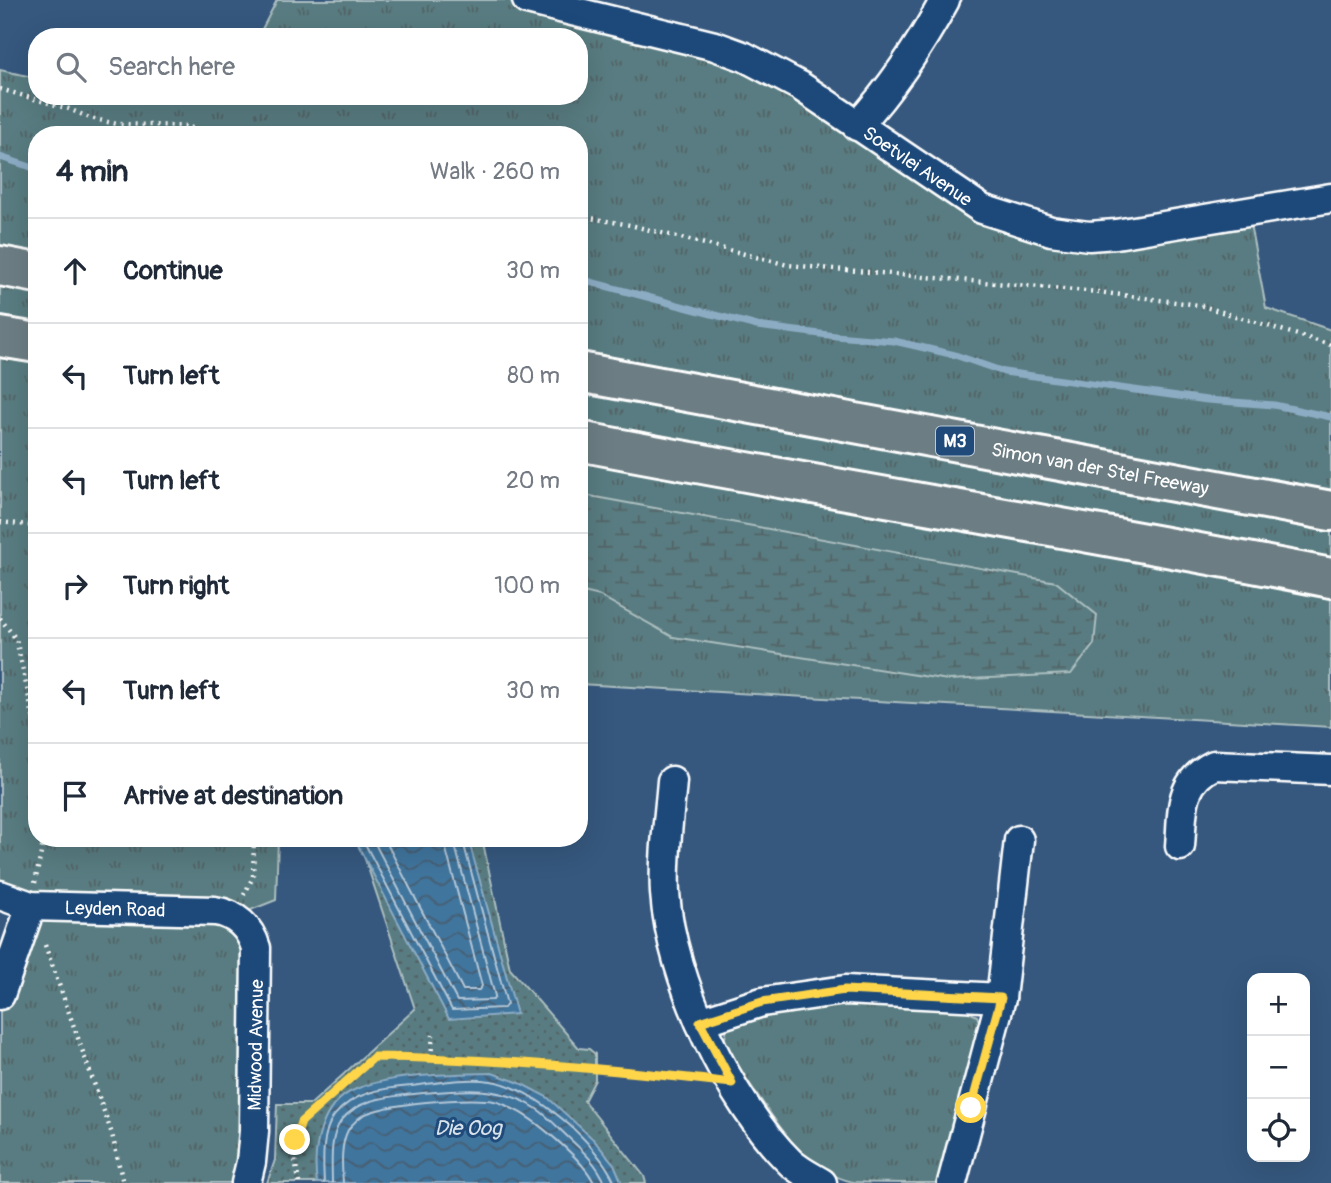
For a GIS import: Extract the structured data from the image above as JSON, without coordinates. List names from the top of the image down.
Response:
{
  "streets": {
    "highway": ["M3", "Simon van der Stel Freeway"],
    "street": ["Soetvlei Avenue", "Leyden Road", "Midwood Avenue"]
  },
  "crossings": [
    ["Leyden Road", "Midwood Avenue"]
  ],
  "water": ["Die Oog"],
  "page": {
    "search": "Search here",
    "heading": ["4 min", "Walk · 260 m"],
    "list": [
      ["Continue", "30 m"],
      ["Turn left", "80 m"],
      ["Turn left", "20 m"],
      ["Turn right", "100 m"],
      ["Turn left", "30 m"],
      "Arrive at destination"
    ],
    "map_buttons": ["+", "−"]
  }
}
